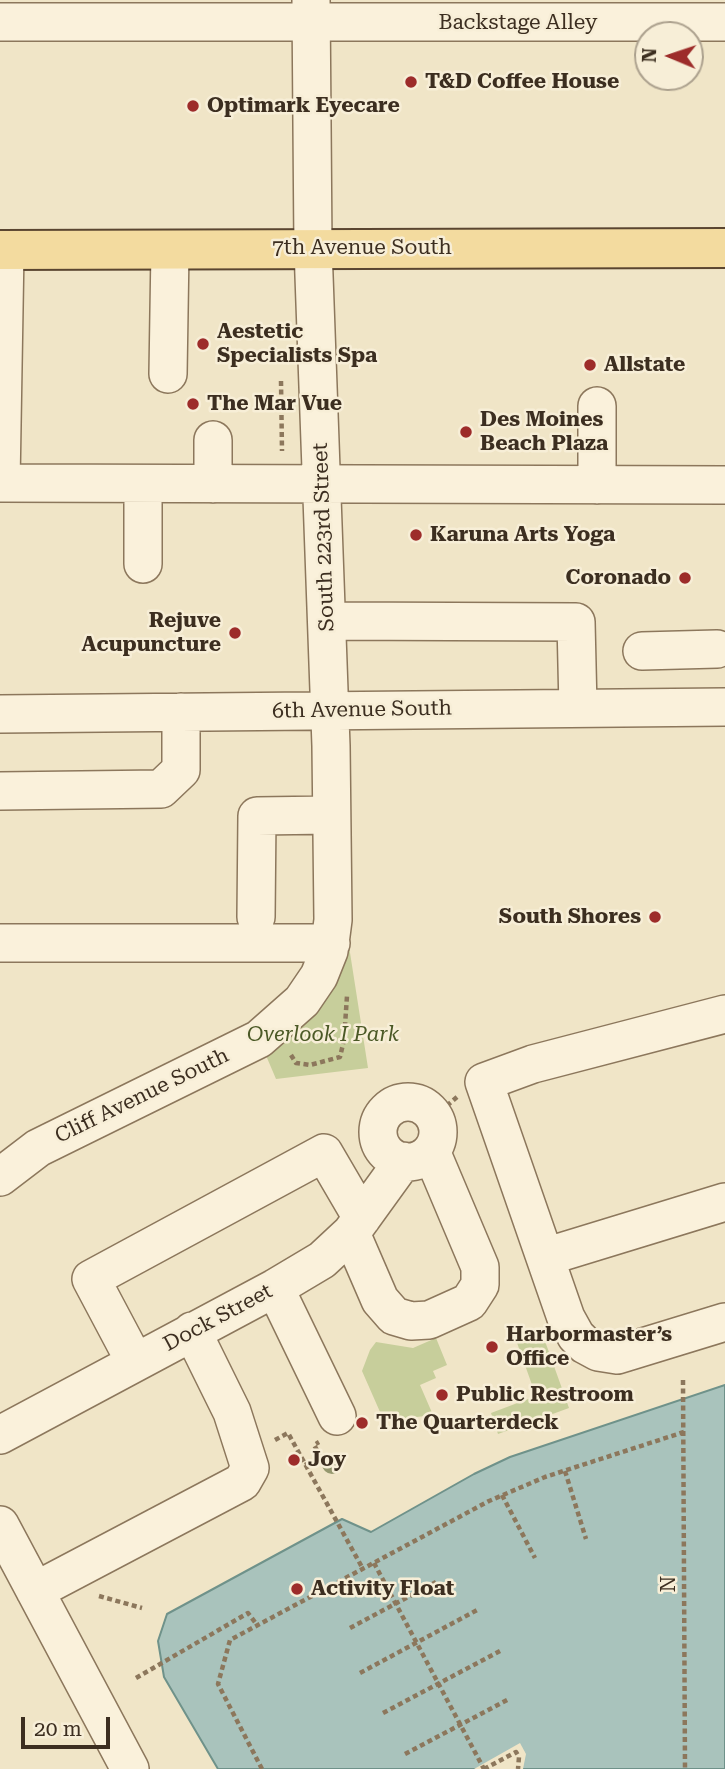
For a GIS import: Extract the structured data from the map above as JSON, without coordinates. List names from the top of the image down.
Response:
{
  "streets": {
    "main road": ["7th Avenue South"],
    "street": [
      "Backstage Alley",
      "South 223rd Street",
      "6th Avenue South",
      "Cliff Avenue South",
      "Dock Street"
    ],
    "path": ["N"]
  },
  "crossings": [
    ["Backstage Alley", "South 223rd Street"],
    ["7th Avenue South", "South 223rd Street"],
    ["South 223rd Street", "6th Avenue South"],
    ["South 223rd Street", "Cliff Avenue South"]
  ],
  "parks": ["Overlook I Park"],
  "places": [
    "T&D Coffee House",
    "Optimark Eyecare",
    "Aestetic Specialists Spa",
    "Allstate",
    "The Mar Vue",
    "Des Moines Beach Plaza",
    "Karuna Arts Yoga",
    "Coronado",
    "Rejuve Acupuncture",
    "South Shores",
    "Harbormaster’s Office",
    "Public Restroom",
    "The Quarterdeck",
    "Joy",
    "Activity Float"
  ],
  "scale_bar": "20 m",
  "north": "left"
}
